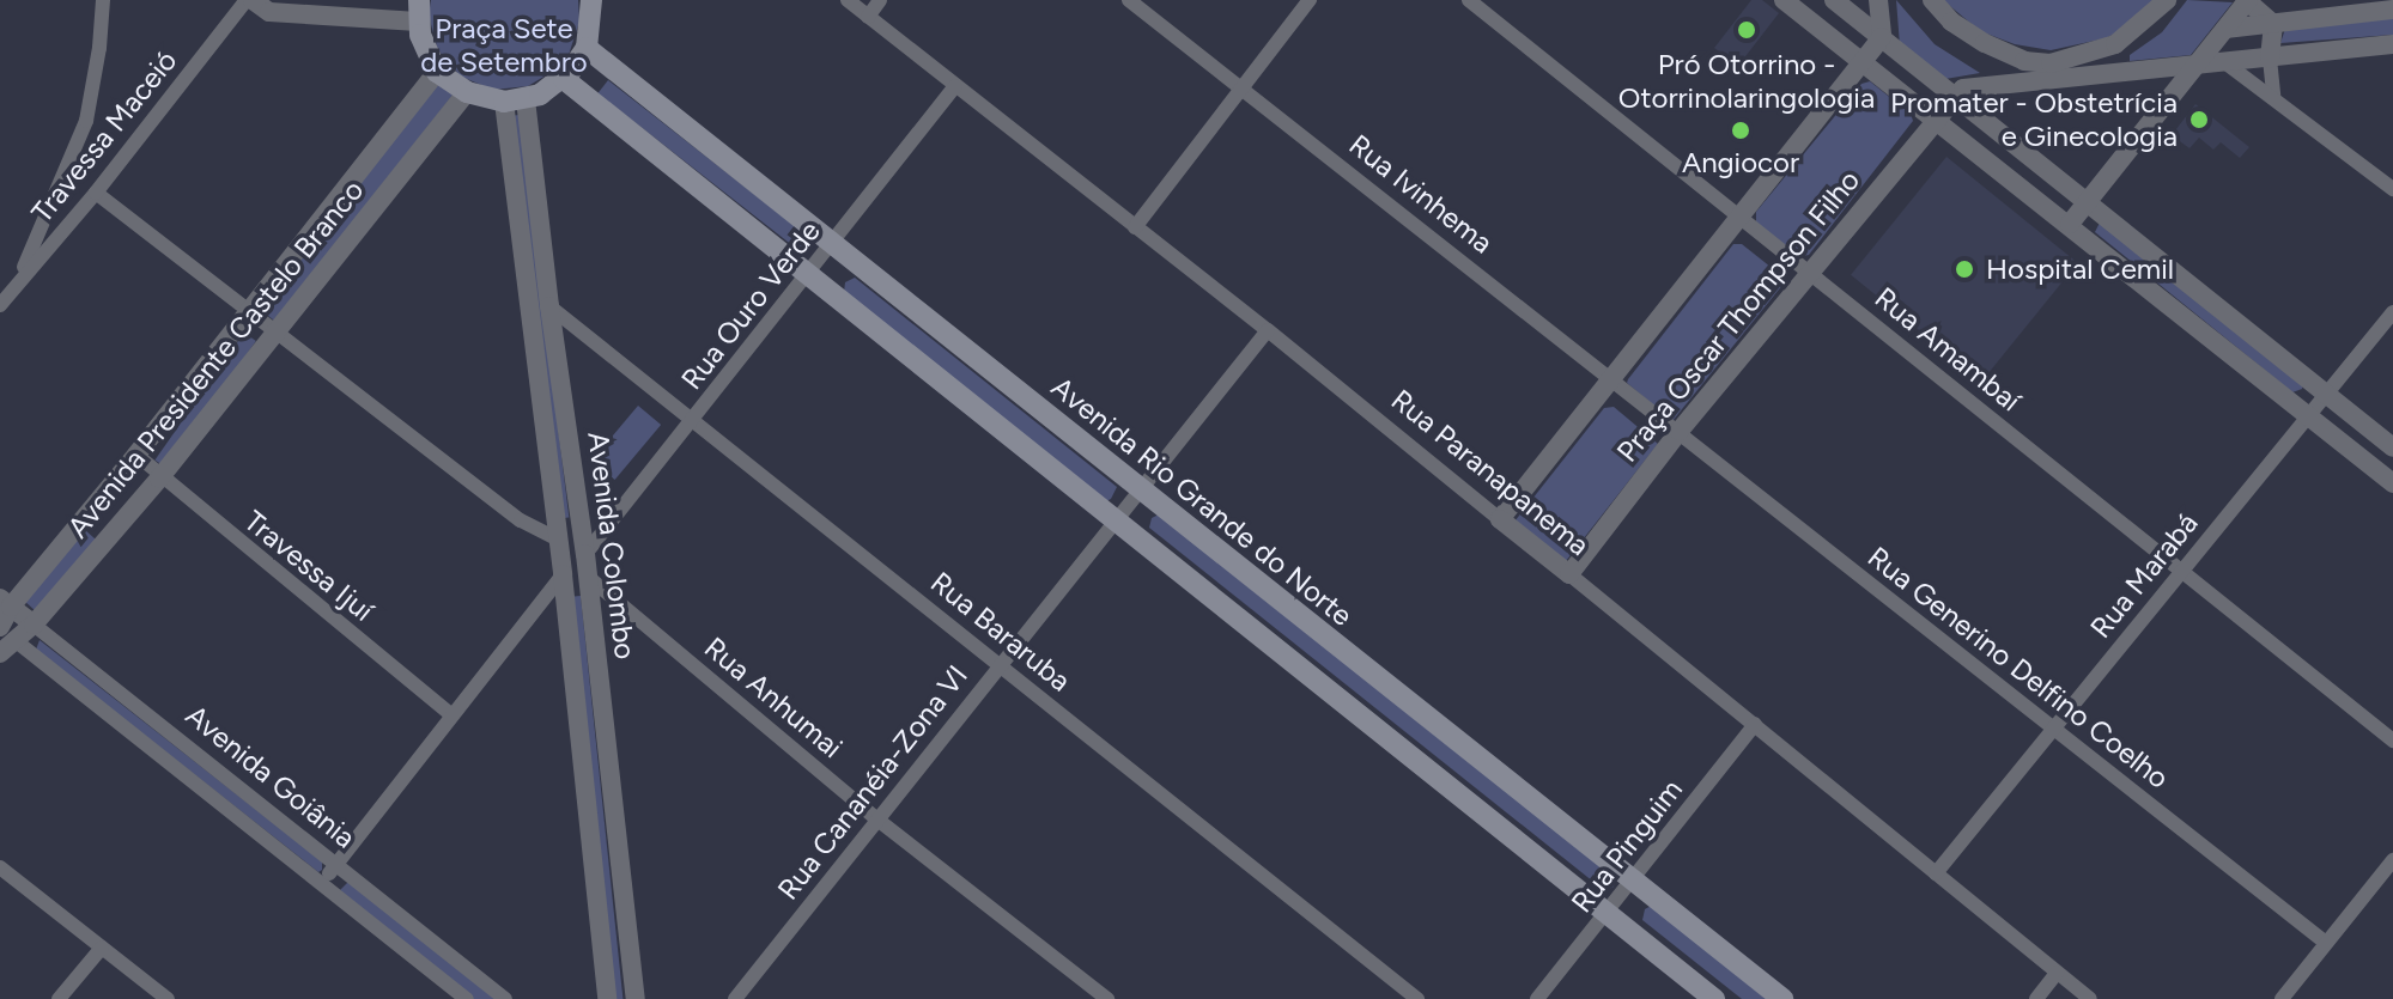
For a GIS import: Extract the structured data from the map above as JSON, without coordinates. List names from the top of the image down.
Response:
{
  "streets": {
    "main road": ["Avenida Rio Grande do Norte"],
    "street": [
      "Travessa Maceió",
      "Rua Ivinhema",
      "Rua Ouro Verde",
      "Praça Oscar Thompson Filho",
      "Rua Amambaí",
      "Avenida Presidente Castelo Branco",
      "Rua Paranapanema",
      "Avenida Colombo",
      "Travessa Ijuí",
      "Rua Marabá",
      "Rua Bararuba",
      "Rua Generino Delfino Coelho",
      "Rua Anhumai",
      "Avenida Goiânia",
      "Rua Cananéia-Zona VI",
      "Rua Pinguim"
    ]
  },
  "crossings": [
    ["Rua Ivinhema", "Praça Oscar Thompson Filho"],
    ["Rua Ivinhema", "Rua Generino Delfino Coelho"],
    ["Rua Ouro Verde", "Rua Paranapanema"],
    ["Rua Ouro Verde", "Avenida Rio Grande do Norte"],
    ["Rua Ouro Verde", "Avenida Colombo"],
    ["Rua Ouro Verde", "Rua Bararuba"],
    ["Praça Oscar Thompson Filho", "Rua Amambaí"],
    ["Praça Oscar Thompson Filho", "Rua Paranapanema"],
    ["Praça Oscar Thompson Filho", "Rua Generino Delfino Coelho"],
    ["Rua Amambaí", "Rua Marabá"],
    ["Avenida Presidente Castelo Branco", "Travessa Ijuí"],
    ["Avenida Presidente Castelo Branco", "Avenida Goiânia"],
    ["Rua Paranapanema", "Rua Marabá"],
    ["Rua Paranapanema", "Rua Cananéia-Zona VI"],
    ["Rua Paranapanema", "Rua Pinguim"],
    ["Avenida Rio Grande do Norte", "Rua Cananéia-Zona VI"],
    ["Avenida Rio Grande do Norte", "Rua Pinguim"],
    ["Avenida Colombo", "Rua Bararuba"],
    ["Avenida Colombo", "Rua Anhumai"],
    ["Rua Marabá", "Rua Generino Delfino Coelho"],
    ["Rua Bararuba", "Rua Cananéia-Zona VI"],
    ["Rua Anhumai", "Rua Cananéia-Zona VI"]
  ],
  "parks": ["Praça Sete de Setembro"],
  "places": [
    "Pró Otorrino - Otorrinolaringologia",
    "Promater - Obstetrícia e Ginecologia",
    "Angiocor",
    "Hospital Cemil"
  ]
}
